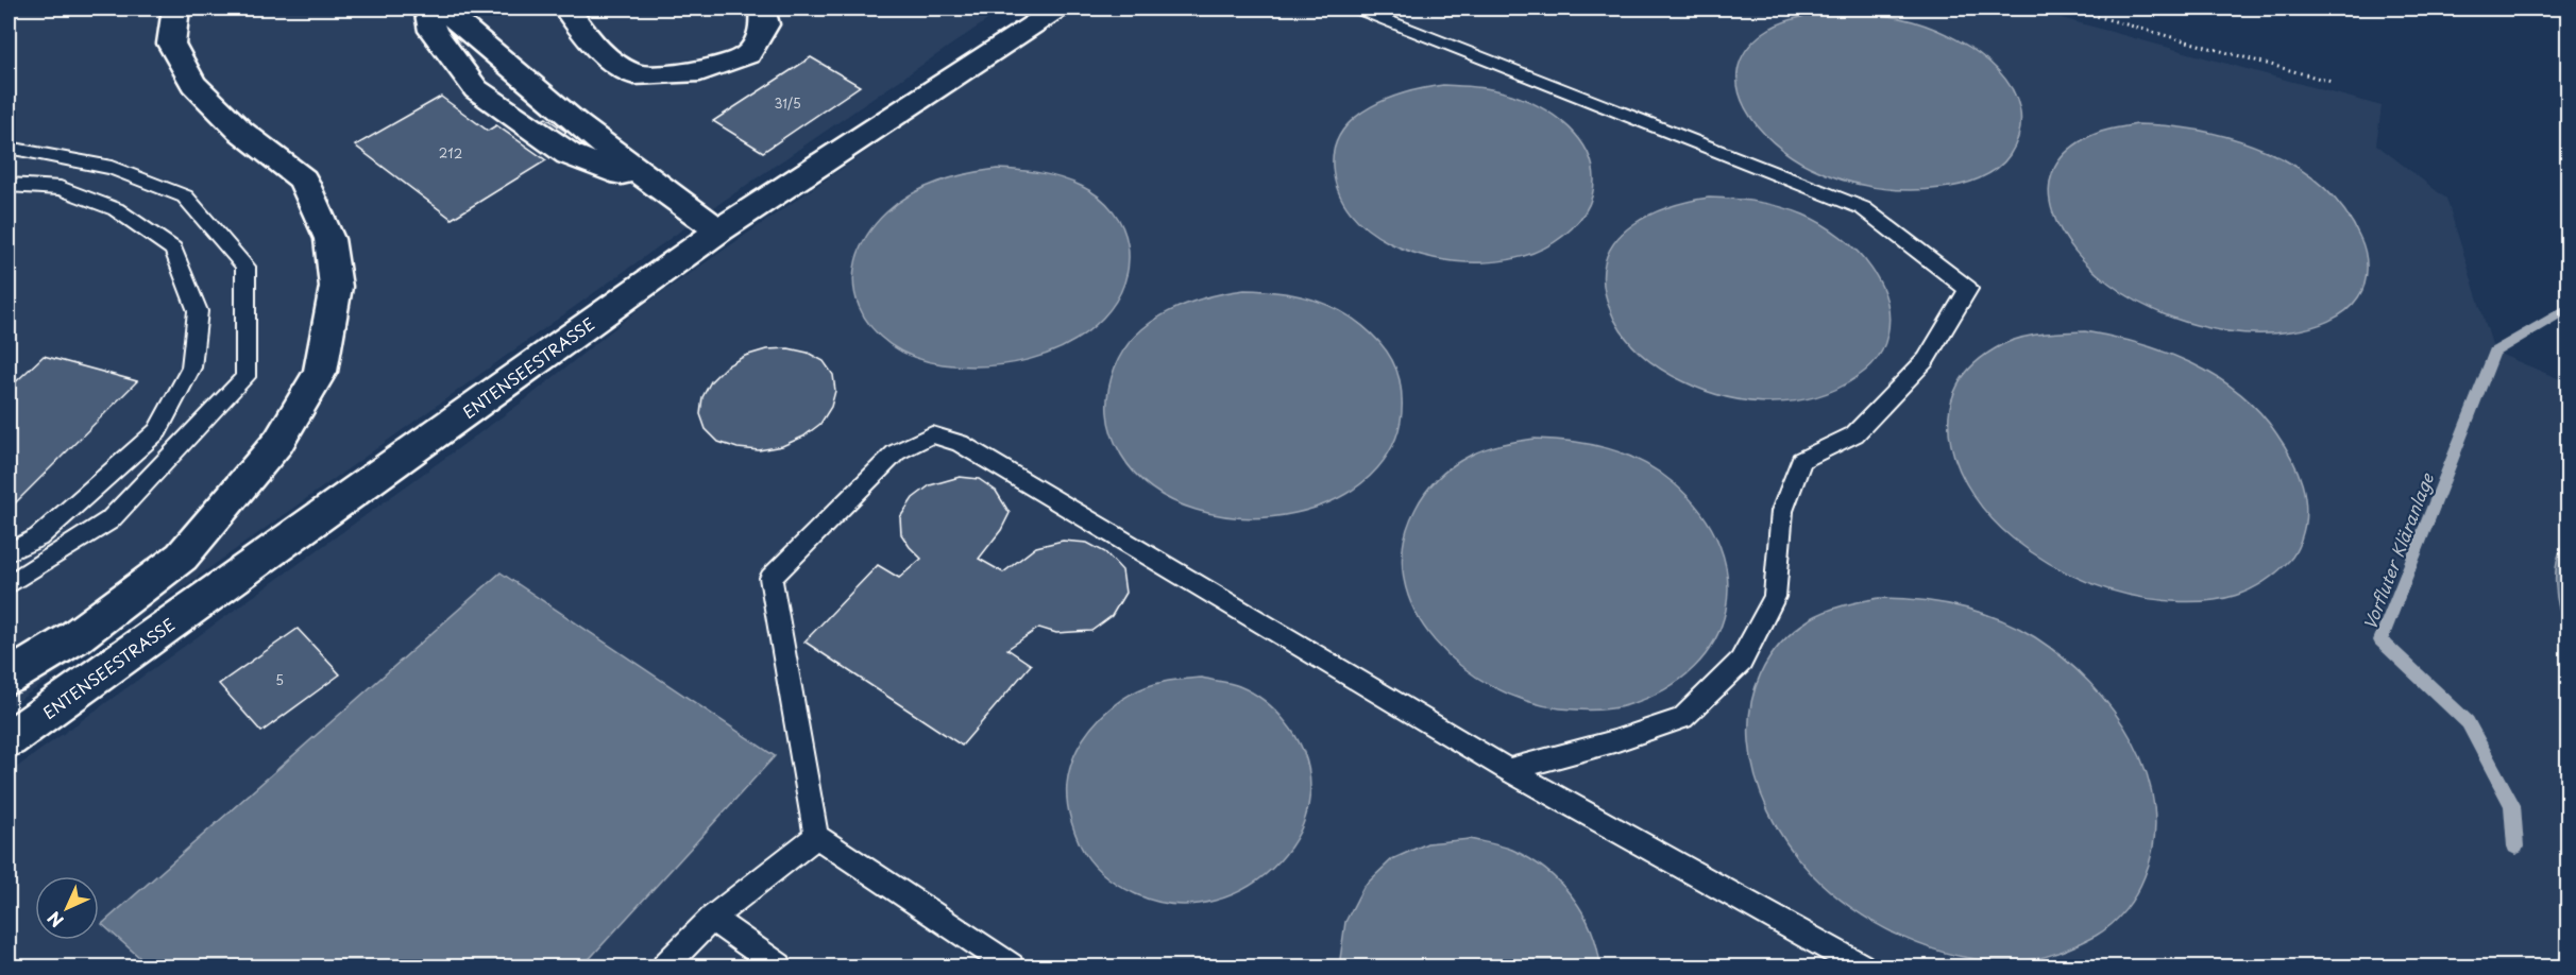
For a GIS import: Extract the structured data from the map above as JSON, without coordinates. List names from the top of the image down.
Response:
{
  "streets": {
    "street": ["ENTENSEESTRASSE"]
  },
  "water": ["Vorfluter Kläranlage"],
  "house_numbers": ["31/5", "212", "5"],
  "north": "bottom left"
}
